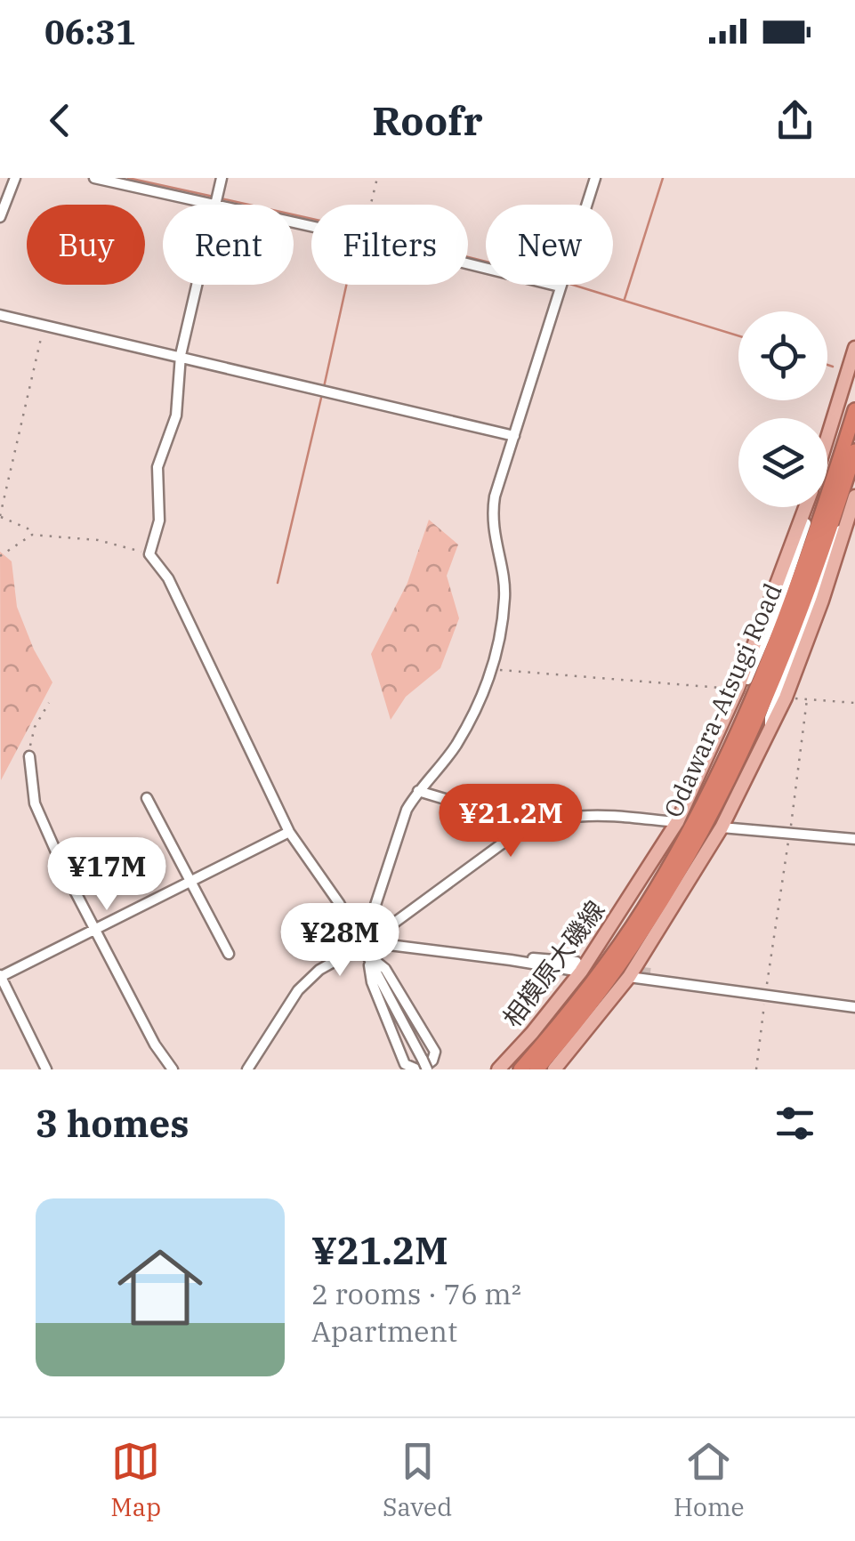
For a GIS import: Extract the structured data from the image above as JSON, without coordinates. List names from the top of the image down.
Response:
{
  "streets": {
    "highway": ["Odawara-Atsugi Road"],
    "main road": ["相模原大磯線"]
  },
  "page": {
    "status": "06:31",
    "header": "Roofr",
    "chip": [
      "Buy",
      "Rent",
      "Filters",
      "New"
    ],
    "price": ["¥21.2M", "¥17M", "¥28M"],
    "heading": "3 homes",
    "list": [
      {
        "name": "¥21.2M",
        "note": "2 rooms · 76 m² · Apartment"
      }
    ],
    "tabs": ["Map", "Saved", "Home"]
  }
}
